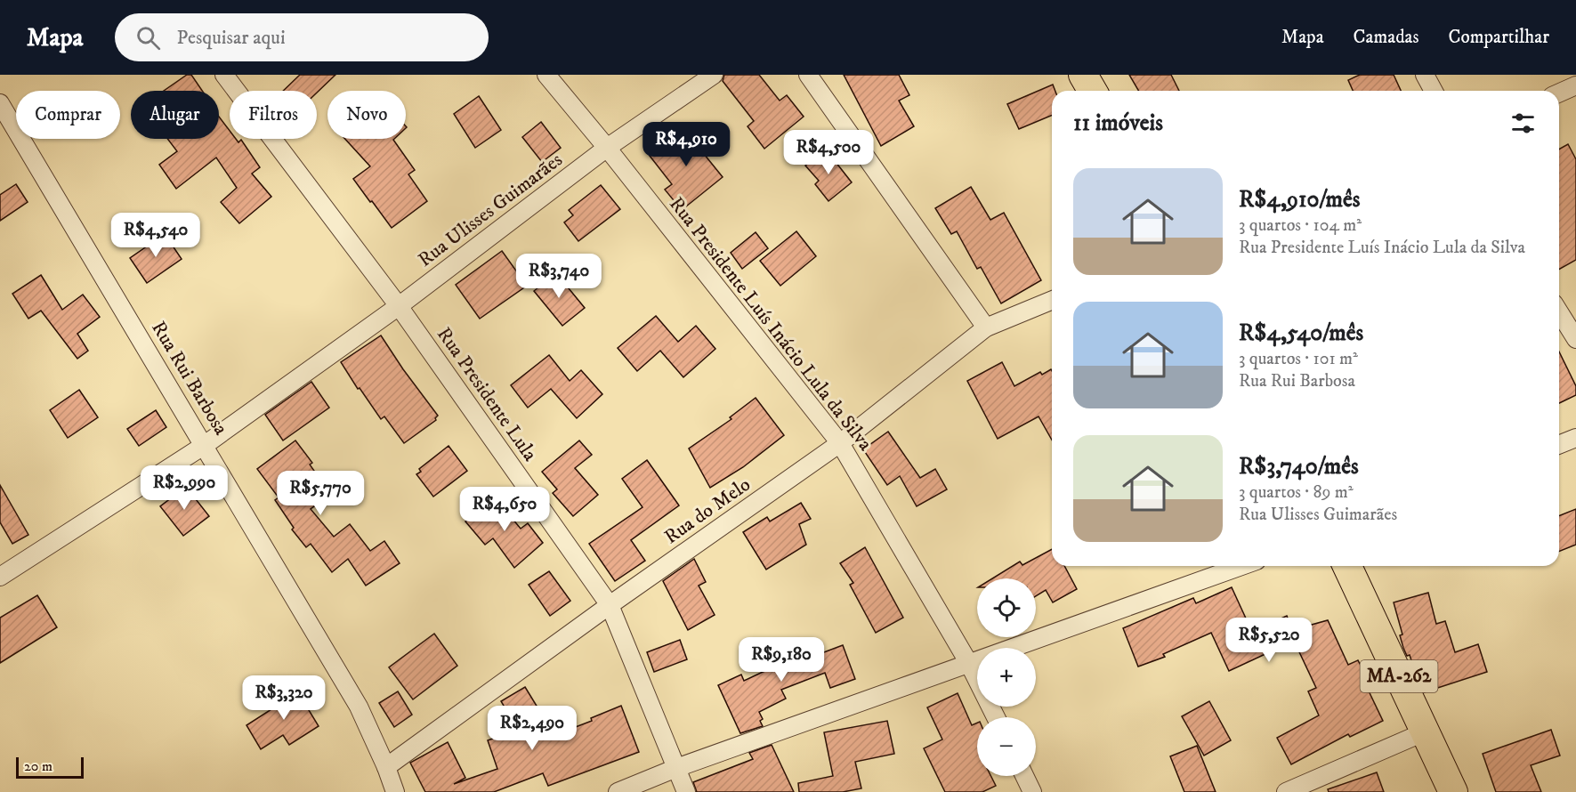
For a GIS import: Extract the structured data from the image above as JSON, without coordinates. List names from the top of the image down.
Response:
{
  "streets": {
    "main road": ["MA-262"],
    "street": [
      "Rua Ulisses Guimarães",
      "Rua Presidente Luís Inácio Lula da Silva",
      "Rua Rui Barbosa",
      "Rua Presidente Lula",
      "Rua do Melo"
    ]
  },
  "crossings": [
    ["Rua Ulisses Guimarães", "Rua Presidente Luís Inácio Lula da Silva"],
    ["Rua Ulisses Guimarães", "Rua Rui Barbosa"],
    ["Rua Ulisses Guimarães", "Rua Presidente Lula"],
    ["Rua Presidente Luís Inácio Lula da Silva", "Rua do Melo"],
    ["Rua Rui Barbosa", "Rua do Melo"],
    ["Rua Presidente Lula", "Rua do Melo"]
  ],
  "scale_bar": "20 m",
  "page": {
    "header": "Mapa",
    "search": "Pesquisar aqui",
    "nav": ["Mapa", "Camadas", "Compartilhar"],
    "chip": [
      "Comprar",
      "Alugar",
      "Filtros",
      "Novo"
    ],
    "heading": "11 imóveis",
    "price": [
      "R$4,910",
      "R$4,500",
      "R$4,540",
      "R$3,740",
      "R$2,990",
      "R$5,770",
      "R$4,650",
      "R$5,520",
      "R$9,180",
      "R$3,320",
      "R$2,490"
    ],
    "list": [
      {
        "name": "R$4,910/mês",
        "note": "3 quartos · 104 m² · Rua Presidente Luís Inácio Lula da Silva"
      },
      {
        "name": "R$4,540/mês",
        "note": "3 quartos · 101 m² · Rua Rui Barbosa"
      },
      {
        "name": "R$3,740/mês",
        "note": "3 quartos · 89 m² · Rua Ulisses Guimarães"
      }
    ],
    "map_buttons": ["+", "−"],
    "scale": "20 m"
  }
}
